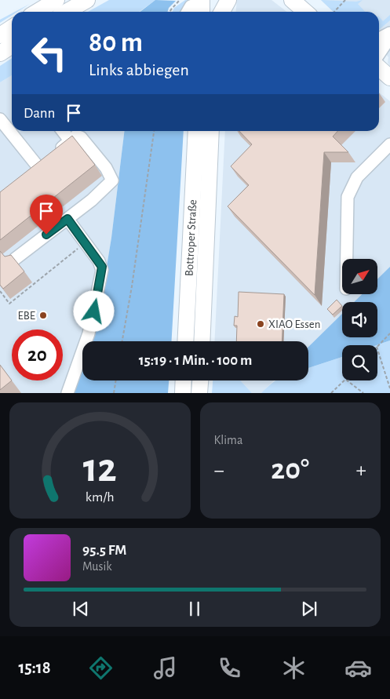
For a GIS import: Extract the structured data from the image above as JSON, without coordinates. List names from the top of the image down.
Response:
{
  "streets": {
    "main road": ["Bottroper Straße"]
  },
  "places": ["EBE", "XIAO Essen"],
  "north": "top right",
  "page": {
    "turn": ["80 m", "Links abbiegen"],
    "then": "Dann",
    "limit": "20",
    "trip": "15:19 · 1 Min. · 100 m",
    "tile": "Klima",
    "heat": ["−", "20°", "+"],
    "song": ["95.5 FM", "Musik"],
    "tabs": "15:18",
    "gauge": ["12", "km/h"]
  }
}
